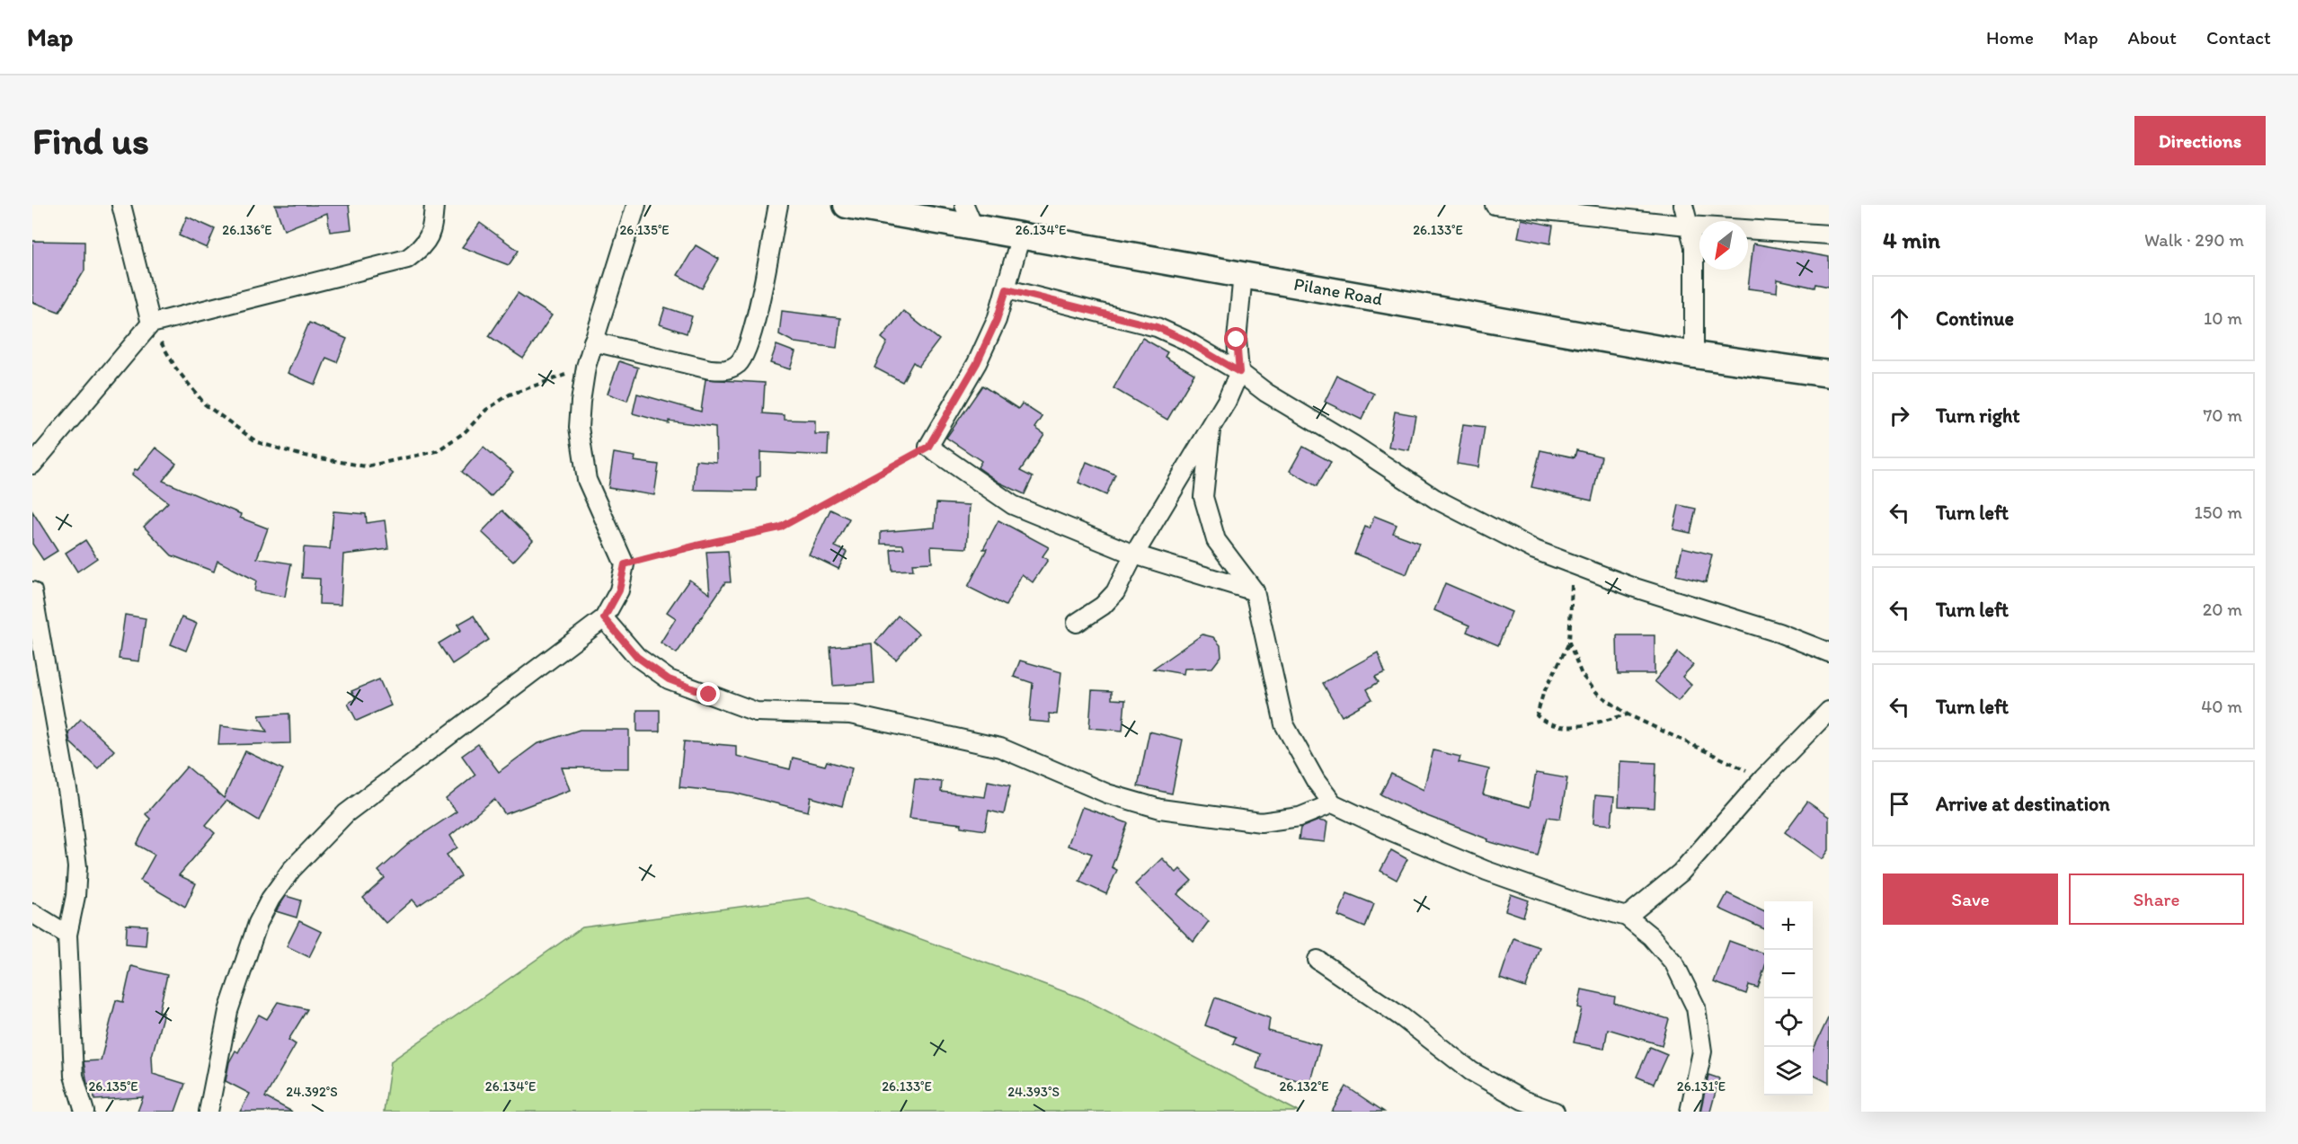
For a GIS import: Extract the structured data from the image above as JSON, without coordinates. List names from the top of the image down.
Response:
{
  "streets": {
    "main road": ["Pilane Road"]
  },
  "north": "bottom left",
  "page": {
    "header": "Map",
    "nav": [
      "Home",
      "Map",
      "About",
      "Contact"
    ],
    "buttons": [
      "Directions",
      ["Save", "Share"]
    ],
    "title": "Find us",
    "heading": ["4 min", "Walk · 290 m"],
    "list": [
      ["Continue", "10 m"],
      ["Turn right", "70 m"],
      ["Turn left", "150 m"],
      ["Turn left", "20 m"],
      ["Turn left", "40 m"],
      "Arrive at destination"
    ],
    "map_buttons": ["+", "−"]
  },
  "coordinates": [
    "26.136°E",
    "26.135°E",
    "26.134°E",
    "26.133°E",
    "26.132°E",
    "26.131°E",
    "24.392°S",
    "24.393°S"
  ]
}
